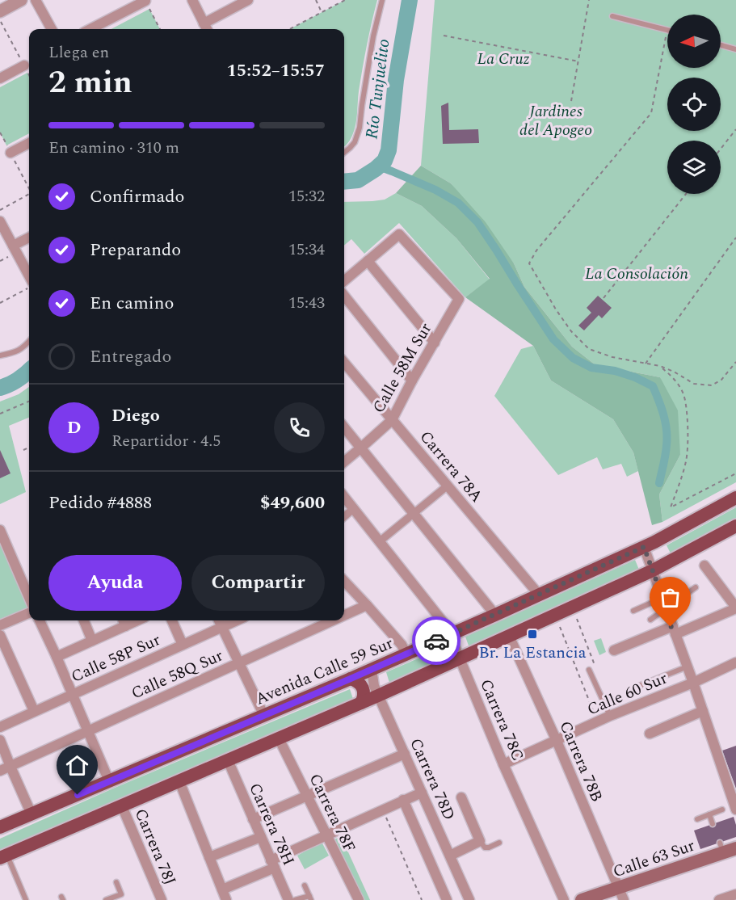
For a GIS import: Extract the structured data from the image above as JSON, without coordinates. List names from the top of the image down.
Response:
{
  "streets": {
    "main road": ["Avenida Calle 59 Sur", "Calle 63 Sur"],
    "street": [
      "Calle 58M Sur",
      "Carrera 78A",
      "Calle 58P Sur",
      "Calle 58Q Sur",
      "Calle 60 Sur",
      "Carrera 78C",
      "Carrera 78B",
      "Carrera 78D",
      "Carrera 78F",
      "Carrera 78H",
      "Carrera 78J"
    ]
  },
  "crossings": [
    ["Calle 58M Sur", "Carrera 78A"],
    ["Carrera 78A", "Avenida Calle 59 Sur"],
    ["Avenida Calle 59 Sur", "Carrera 78C"],
    ["Avenida Calle 59 Sur", "Carrera 78D"],
    ["Calle 60 Sur", "Carrera 78C"],
    ["Calle 60 Sur", "Carrera 78B"],
    ["Carrera 78B", "Calle 63 Sur"]
  ],
  "water": ["Río Tunjuelito"],
  "parks": ["La Cruz", "Jardines del Apogeo", "La Consolación"],
  "places": {
    "transit": ["Br. La Estancia"]
  },
  "north": "left",
  "page": {
    "heading": ["2 min", "Llega en", "15:52–15:57"],
    "panel": [
      "Diego",
      "Repartidor · 4.5",
      "Pedido #4888",
      "$49,600"
    ],
    "bar": "En camino · 310 m",
    "list": [
      ["Confirmado", "15:32"],
      ["Preparando", "15:34"],
      ["En camino", "15:43"],
      "Entregado"
    ],
    "round": "D",
    "buttons": ["Ayuda", "Compartir"]
  }
}
